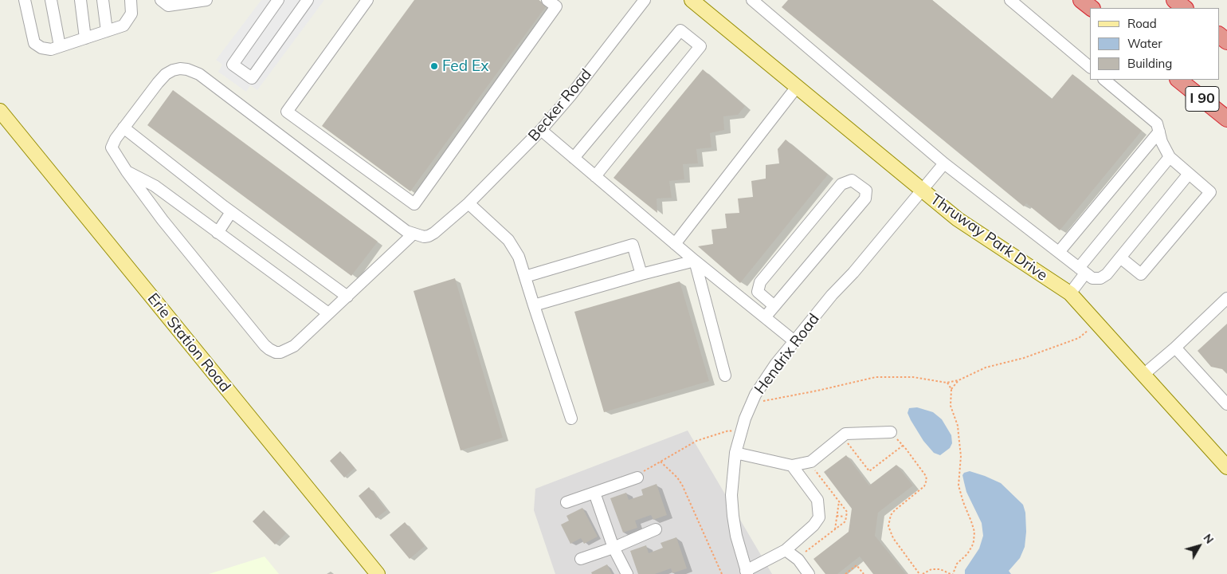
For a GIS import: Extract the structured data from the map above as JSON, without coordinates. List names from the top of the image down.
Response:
{
  "streets": {
    "highway": ["I 90"],
    "main road": ["Thruway Park Drive", "Erie Station Road"],
    "street": ["Becker Road", "Hendrix Road"]
  },
  "crossings": [
    ["Thruway Park Drive", "Hendrix Road"]
  ],
  "places": ["Fed Ex"],
  "legend": ["Road", "Water", "Building"],
  "north": "top right"
}
